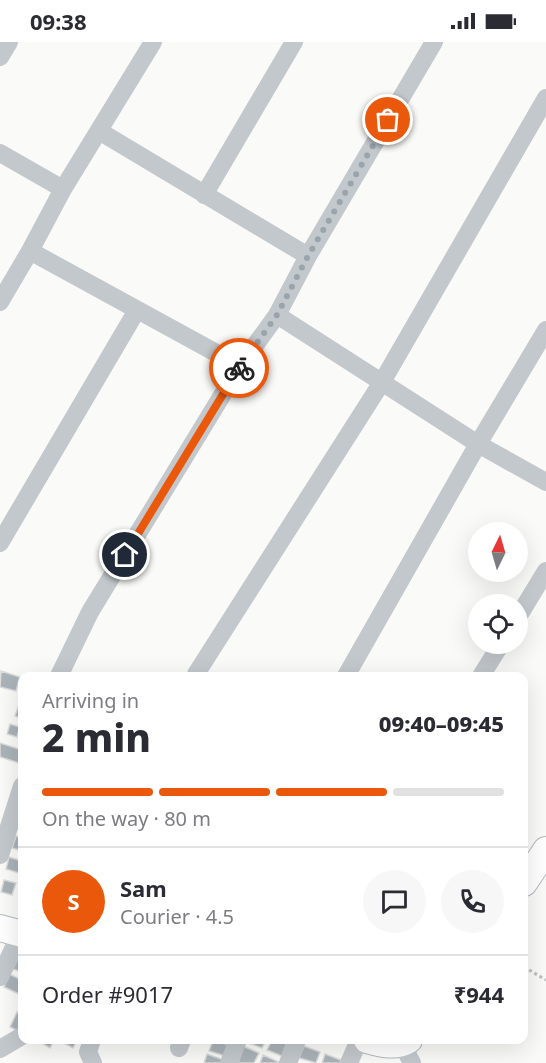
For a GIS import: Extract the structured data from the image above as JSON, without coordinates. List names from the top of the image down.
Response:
{
  "north": "top",
  "page": {
    "status": "09:38",
    "heading": ["2 min", "Arriving in", "09:40–09:45"],
    "panel": [
      "Sam",
      "Courier · 4.5",
      "Order #9017",
      "₹944"
    ],
    "bar": "On the way · 80 m",
    "round": "S"
  }
}
